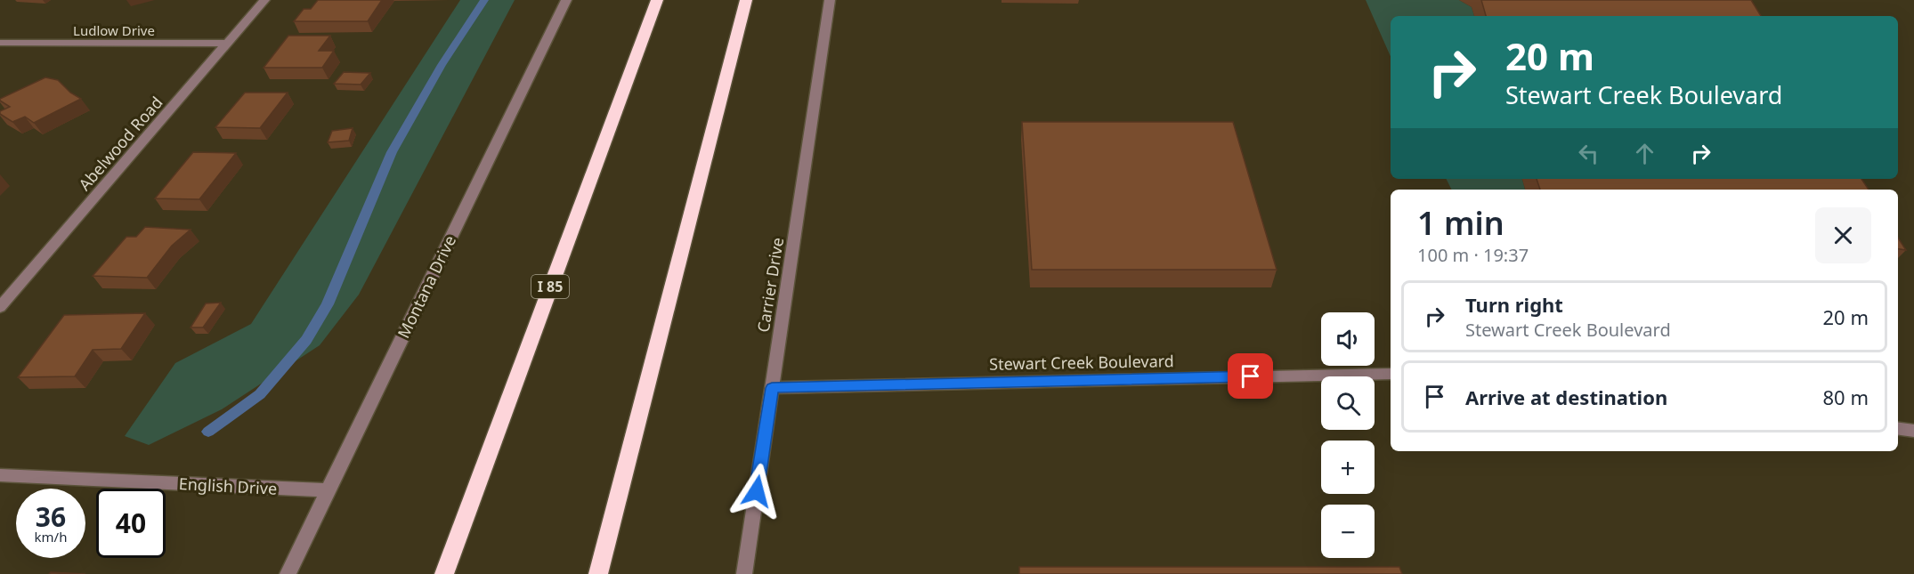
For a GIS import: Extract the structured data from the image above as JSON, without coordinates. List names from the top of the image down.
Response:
{
  "streets": {
    "highway": ["I 85"],
    "street": [
      "Ludlow Drive",
      "Abelwood Road",
      "Carrier Drive",
      "Montana Drive",
      "Stewart Creek Boulevard",
      "English Drive"
    ]
  },
  "crossings": [
    ["Ludlow Drive", "Abelwood Road"],
    ["Carrier Drive", "Stewart Creek Boulevard"],
    ["Montana Drive", "English Drive"]
  ],
  "page": {
    "turn": ["20 m", "Stewart Creek Boulevard"],
    "heading": ["1 min", "100 m · 19:37"],
    "list": [
      {
        "name": "Turn right",
        "note": "Stewart Creek Boulevard",
        "value": "20 m"
      },
      {
        "name": "Arrive at destination",
        "value": "80 m"
      }
    ],
    "map_buttons": ["+", "−"],
    "speed": "36 km/h",
    "limit": "40"
  }
}
